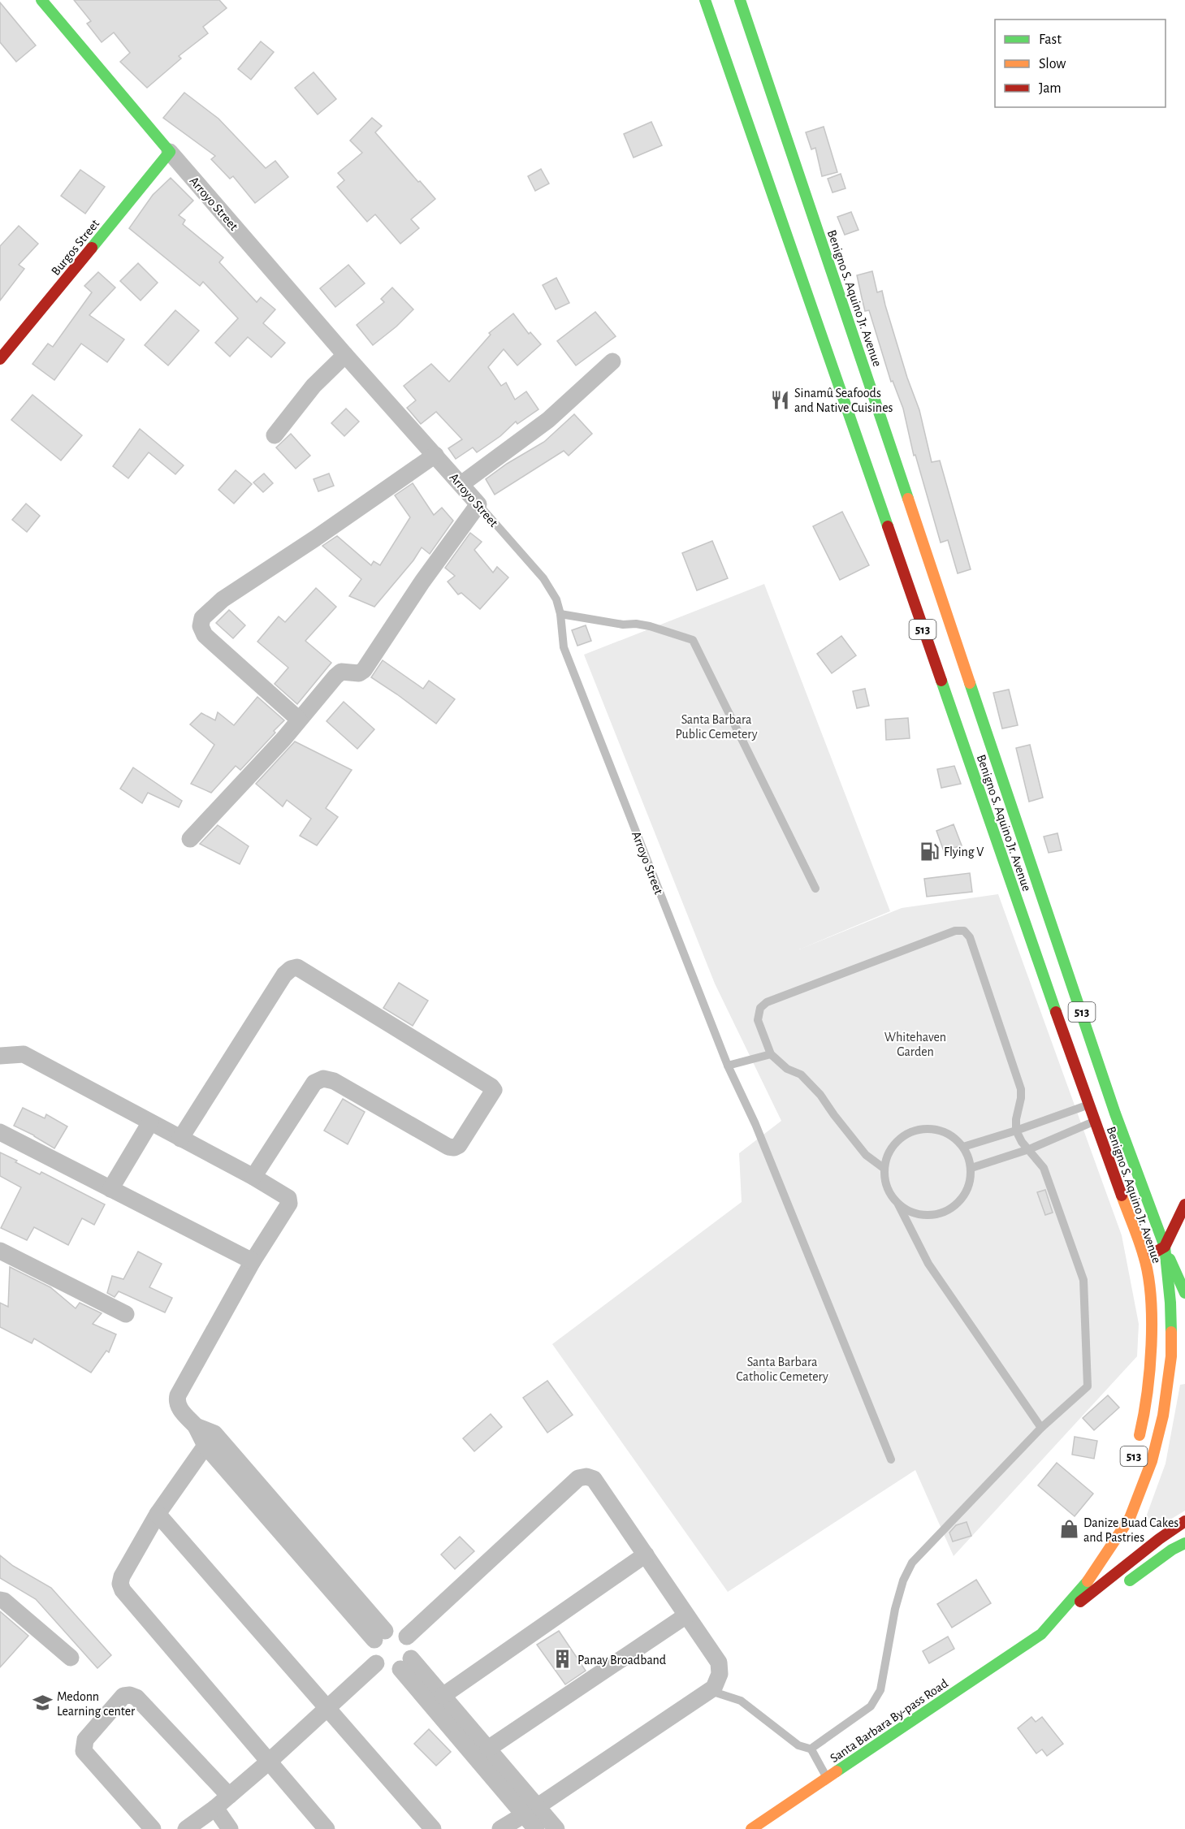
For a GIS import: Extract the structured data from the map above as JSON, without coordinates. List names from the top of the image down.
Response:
{
  "streets": {
    "main road": [
      "Arroyo Street",
      "Burgos Street",
      "Benigno S. Aquino Jr. Avenue",
      "513",
      "Santa Barbara By-pass Road"
    ]
  },
  "crossings": [
    ["Arroyo Street", "Burgos Street"],
    ["Benigno S. Aquino Jr. Avenue", "513"],
    ["Benigno S. Aquino Jr. Avenue", "Santa Barbara By-pass Road"],
    ["513", "Santa Barbara By-pass Road"]
  ],
  "parks": ["Santa Barbara Public Cemetery", "Whitehaven Garden", "Santa Barbara Catholic Cemetery"],
  "places": {
    "restaurant": ["Sinamû Seafoods and Native Cuisines"],
    "fuel station": ["Flying V"],
    "shop": ["Danize Buad Cakes and Pastries"],
    "building": ["Panay Broadband"],
    "school or university": ["Medonn Learning center"]
  },
  "legend": ["Fast", "Slow", "Jam"]
}
